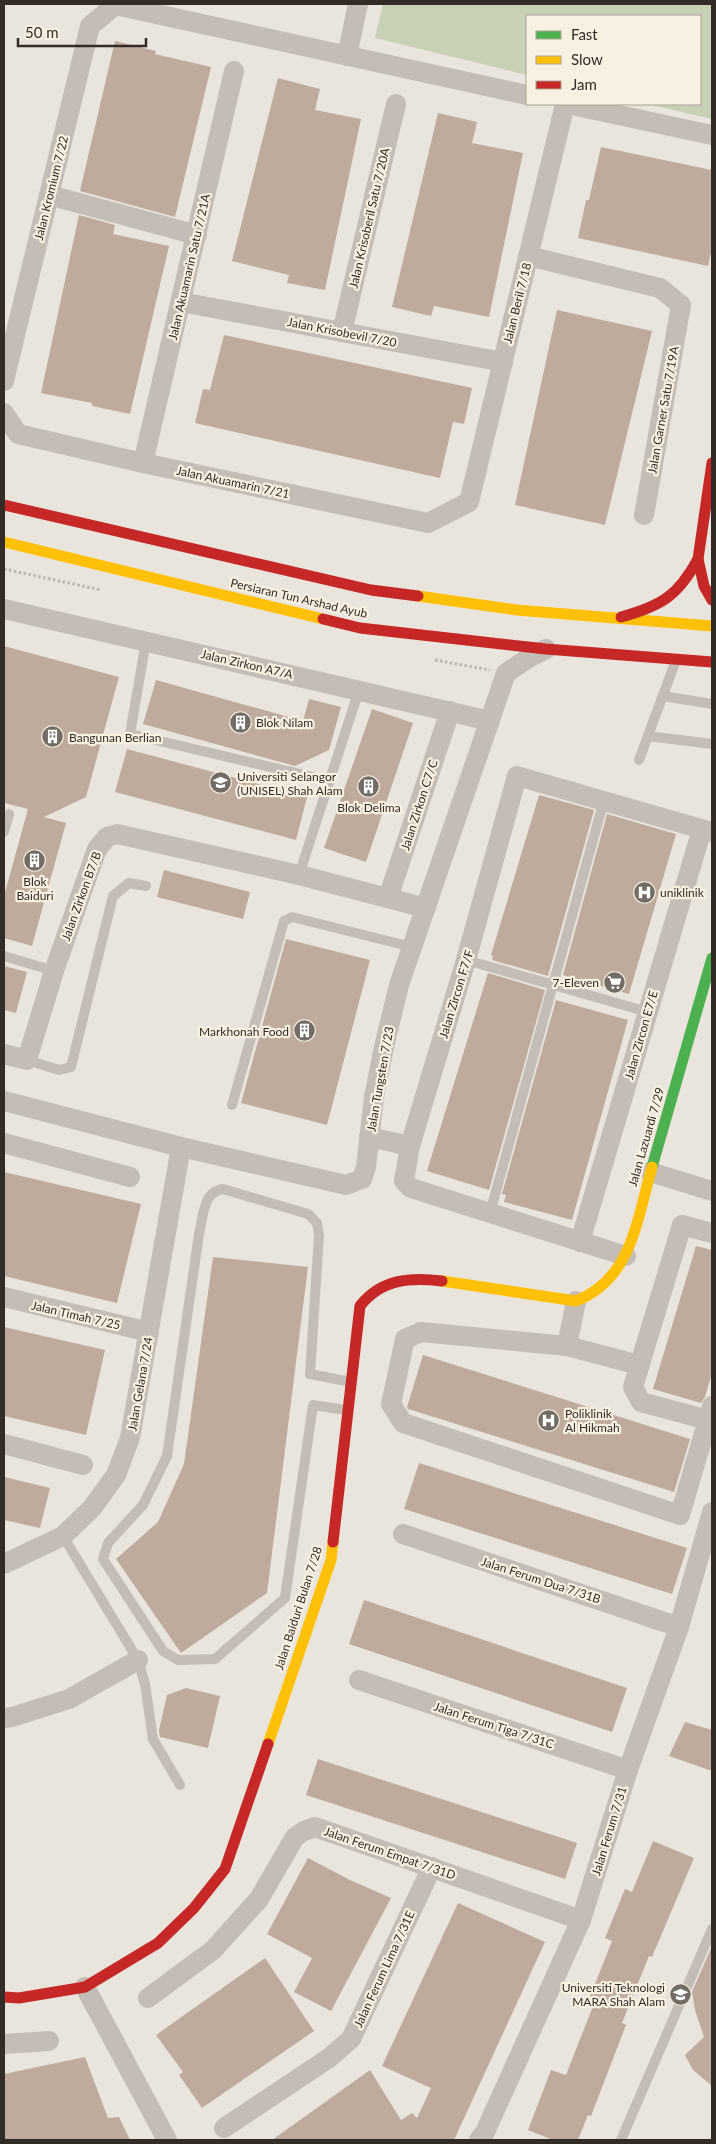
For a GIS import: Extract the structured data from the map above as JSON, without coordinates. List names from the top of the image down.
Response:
{
  "streets": {
    "street": [
      "Jalan Kromium 7/22",
      "Jalan Krisoberil Satu 7/20A",
      "Jalan Akuamarin Satu 7/21A",
      "Jalan Beril 7/18",
      "Jalan Krisobevil 7/20",
      "Jalan Garner Satu 7/19A",
      "Jalan Akuamarin 7/21",
      "Persiaran Tun Arshad Ayub",
      "Jalan Zirkon A7/A",
      "Jalan Zirkon C7/C",
      "Jalan Zirkon B7/B",
      "Jalan Zircon F7/F",
      "Jalan Zircon E7/E",
      "Jalan Tungsten 7/23",
      "Jalan Lazuardi 7/29",
      "Jalan Timah 7/25",
      "Jalan Gelana 7/24",
      "Jalan Ferum Dua 7/31B",
      "Jalan Baiduri Bulan 7/28",
      "Jalan Ferum Tiga 7/31C",
      "Jalan Ferum 7/31",
      "Jalan Ferum Empat 7/31D",
      "Jalan Ferum Lima 7/31E"
    ]
  },
  "crossings": [
    ["Jalan Krisoberil Satu 7/20A", "Jalan Krisobevil 7/20"],
    ["Jalan Akuamarin Satu 7/21A", "Jalan Krisobevil 7/20"],
    ["Jalan Akuamarin Satu 7/21A", "Jalan Akuamarin 7/21"],
    ["Jalan Beril 7/18", "Jalan Krisobevil 7/20"],
    ["Jalan Beril 7/18", "Jalan Garner Satu 7/19A"],
    ["Jalan Beril 7/18", "Jalan Akuamarin 7/21"],
    ["Jalan Zirkon A7/A", "Jalan Zirkon C7/C"],
    ["Jalan Zirkon A7/A", "Jalan Tungsten 7/23"],
    ["Jalan Zirkon C7/C", "Jalan Zirkon B7/B"],
    ["Jalan Zirkon B7/B", "Jalan Tungsten 7/23"],
    ["Jalan Zircon F7/F", "Jalan Zircon E7/E"],
    ["Jalan Zircon F7/F", "Jalan Lazuardi 7/29"],
    ["Jalan Tungsten 7/23", "Jalan Gelana 7/24"],
    ["Jalan Lazuardi 7/29", "Jalan Baiduri Bulan 7/28"],
    ["Jalan Timah 7/25", "Jalan Gelana 7/24"],
    ["Jalan Ferum Dua 7/31B", "Jalan Ferum 7/31"],
    ["Jalan Ferum Tiga 7/31C", "Jalan Ferum 7/31"],
    ["Jalan Ferum 7/31", "Jalan Ferum Empat 7/31D"],
    ["Jalan Ferum Empat 7/31D", "Jalan Ferum Lima 7/31E"]
  ],
  "places": {
    "building": [
      "Blok Nilam",
      "Bangunan Berlian",
      "Blok Delima",
      "Blok Baiduri",
      "Markhonah Food"
    ],
    "school or university": ["Universiti Selangor (UNISEL) Shah Alam", "Universiti Teknologi MARA Shah Alam"],
    "hospital": ["uniklinik", "Poliklinik Al Hikmah"],
    "supermarket": ["7-Eleven"]
  },
  "legend": ["Fast", "Slow", "Jam"],
  "scale_bar": "50 m"
}
